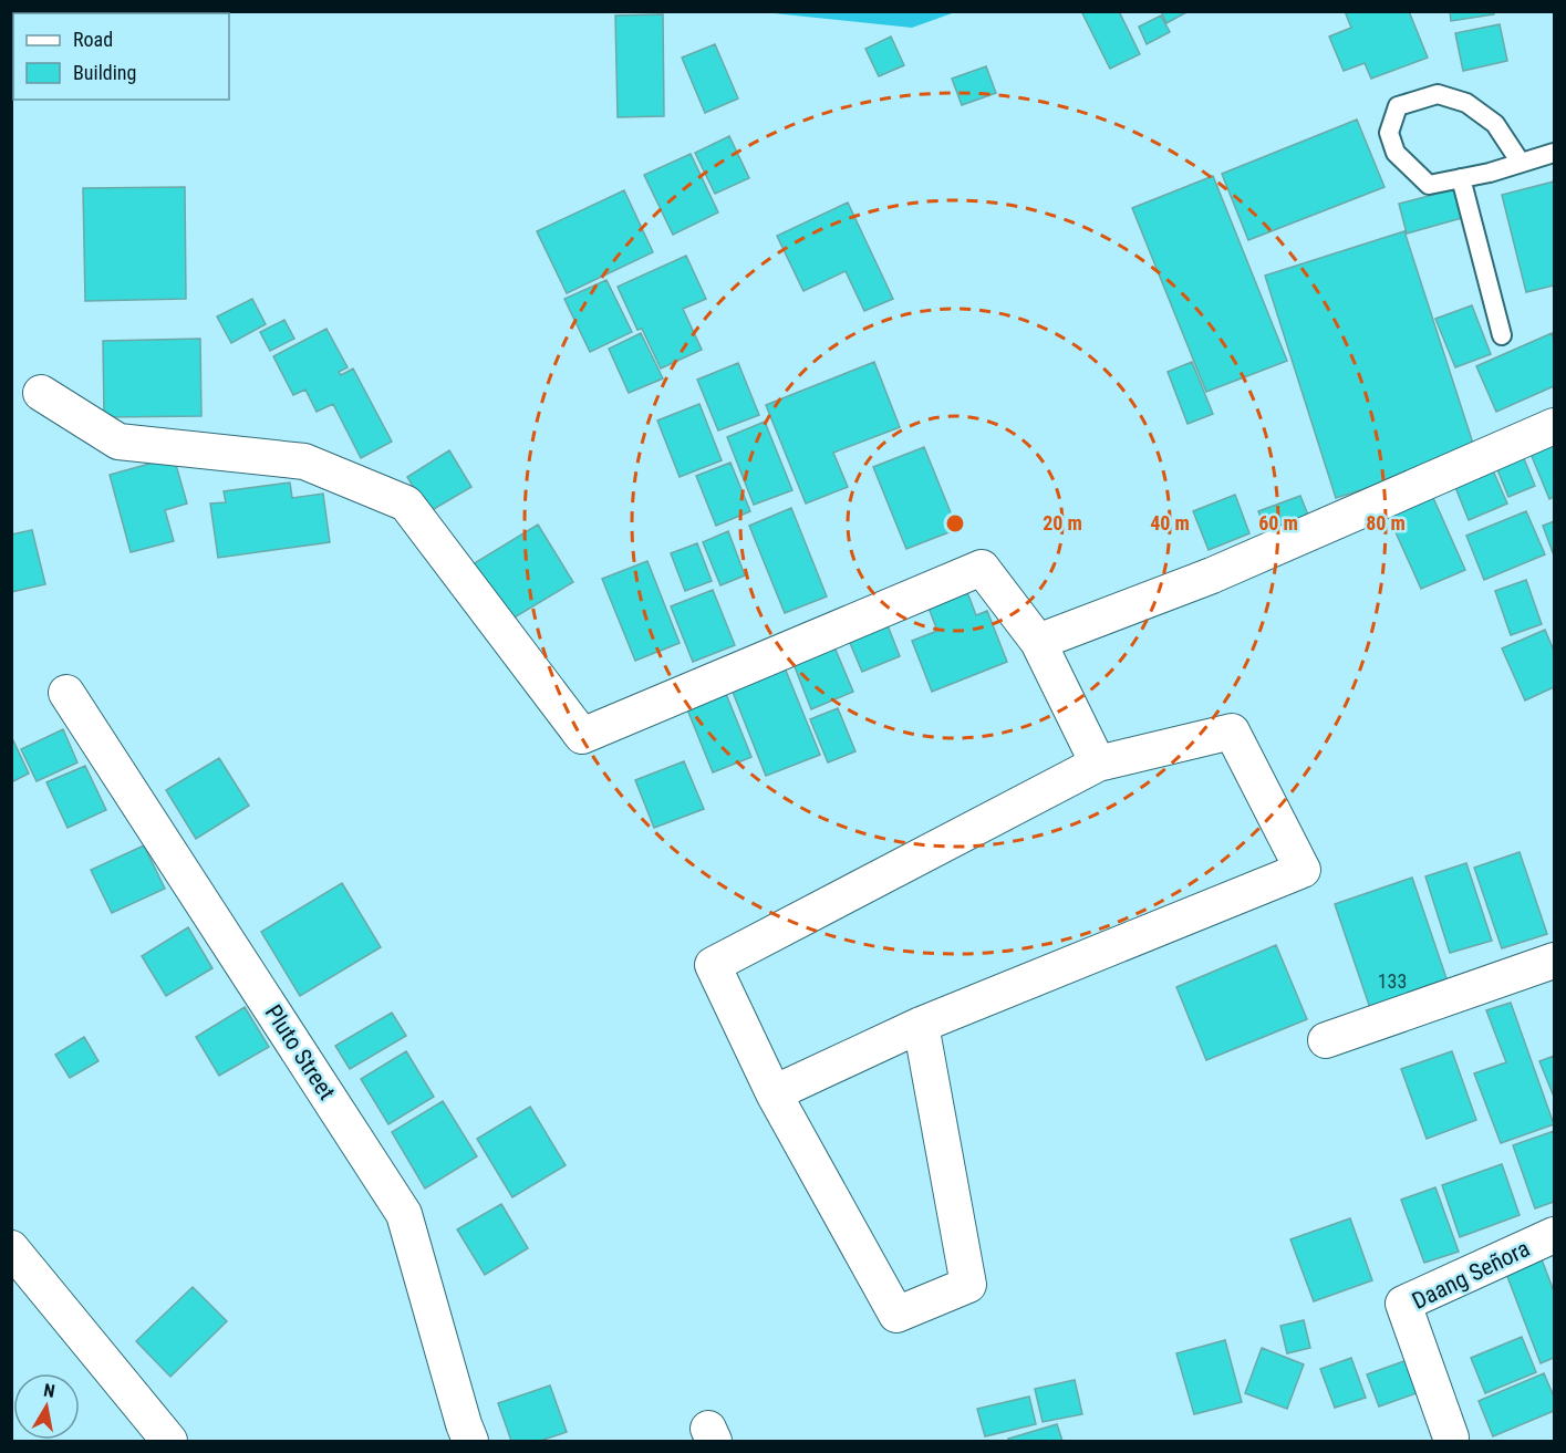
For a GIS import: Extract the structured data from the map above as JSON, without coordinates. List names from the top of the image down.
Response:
{
  "streets": {
    "street": ["Pluto Street", "Daang Señora"]
  },
  "house_numbers": ["133"],
  "legend": ["Road", "Building"],
  "north": "top",
  "rings": [
    "20 m",
    "40 m",
    "60 m",
    "80 m"
  ]
}
